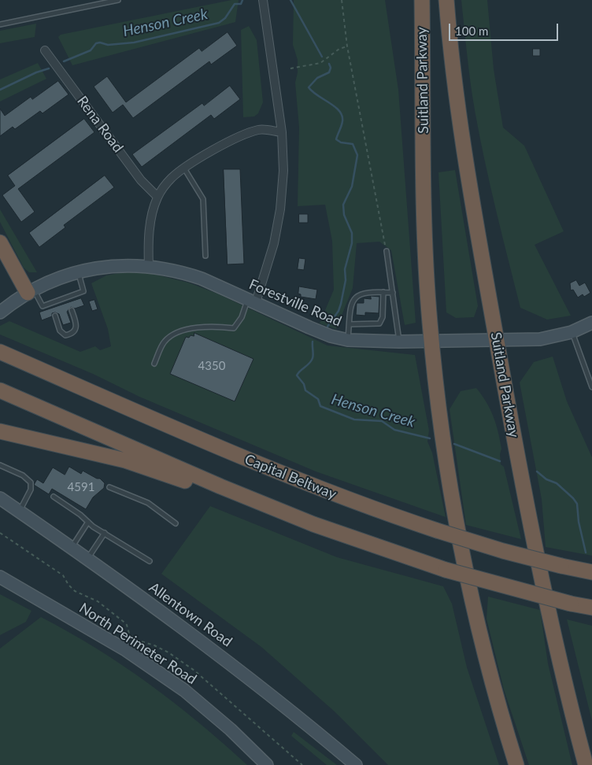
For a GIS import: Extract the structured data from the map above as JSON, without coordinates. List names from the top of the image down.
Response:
{
  "streets": {
    "highway": ["Suitland Parkway", "Capital Beltway"],
    "main road": ["Forestville Road", "Allentown Road", "North Perimeter Road"],
    "street": ["Rena Road"]
  },
  "crossings": [
    ["Suitland Parkway", "Forestville Road"]
  ],
  "water": ["Henson Creek"],
  "house_numbers": ["4350", "4591"],
  "scale_bar": "100 m"
}
